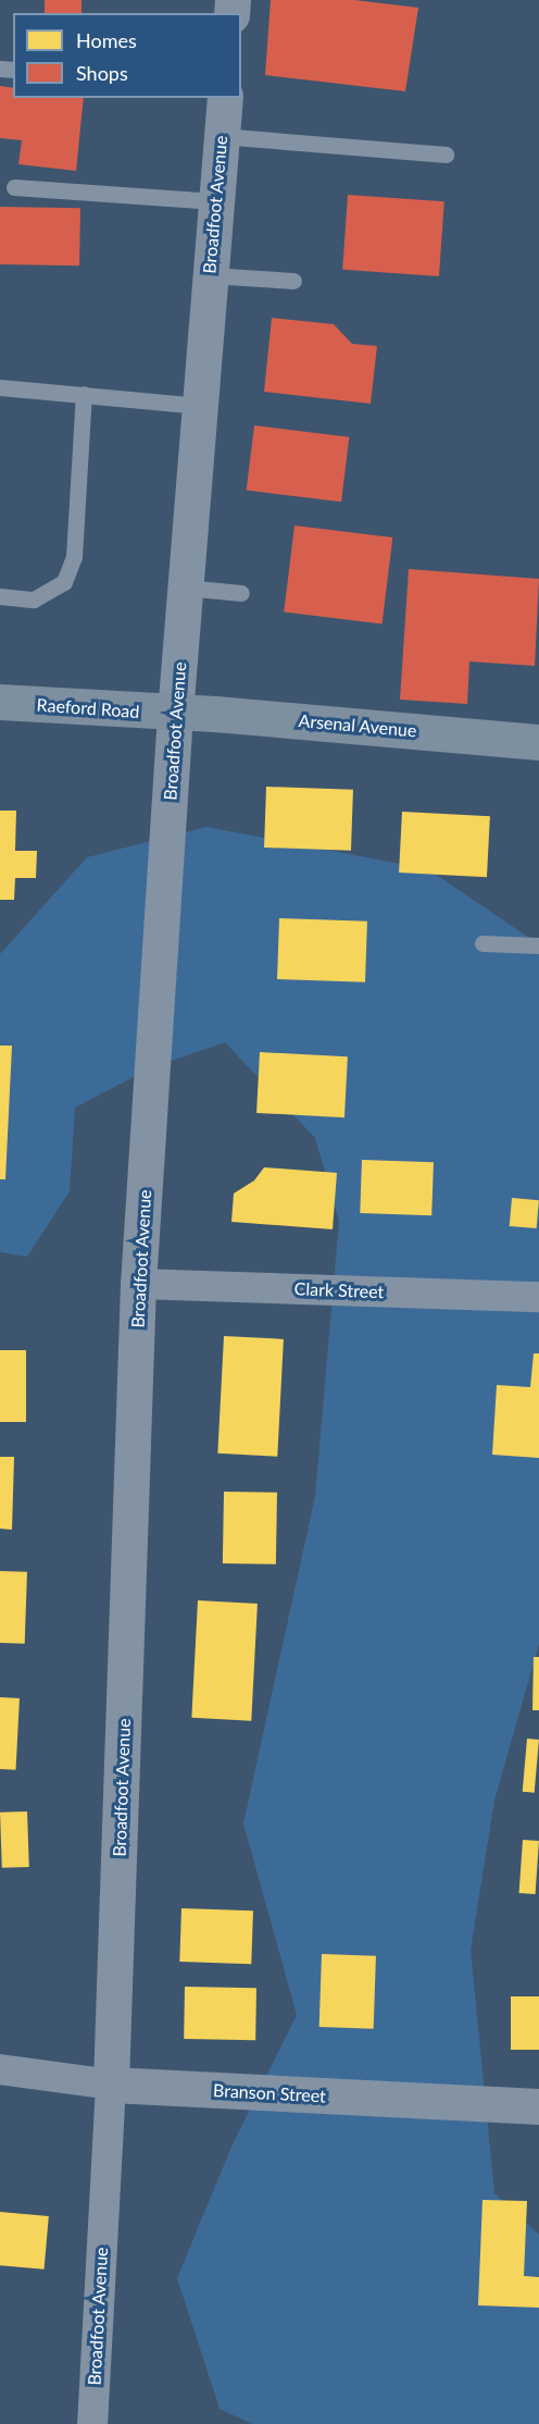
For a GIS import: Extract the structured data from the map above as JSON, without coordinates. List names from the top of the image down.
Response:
{
  "streets": {
    "main road": ["Raeford Road", "Arsenal Avenue"],
    "street": ["Broadfoot Avenue", "Clark Street", "Branson Street"]
  },
  "crossings": [
    ["Broadfoot Avenue", "Raeford Road"],
    ["Broadfoot Avenue", "Arsenal Avenue"],
    ["Broadfoot Avenue", "Clark Street"],
    ["Broadfoot Avenue", "Branson Street"],
    ["Raeford Road", "Arsenal Avenue"]
  ],
  "legend": ["Homes", "Shops"]
}
